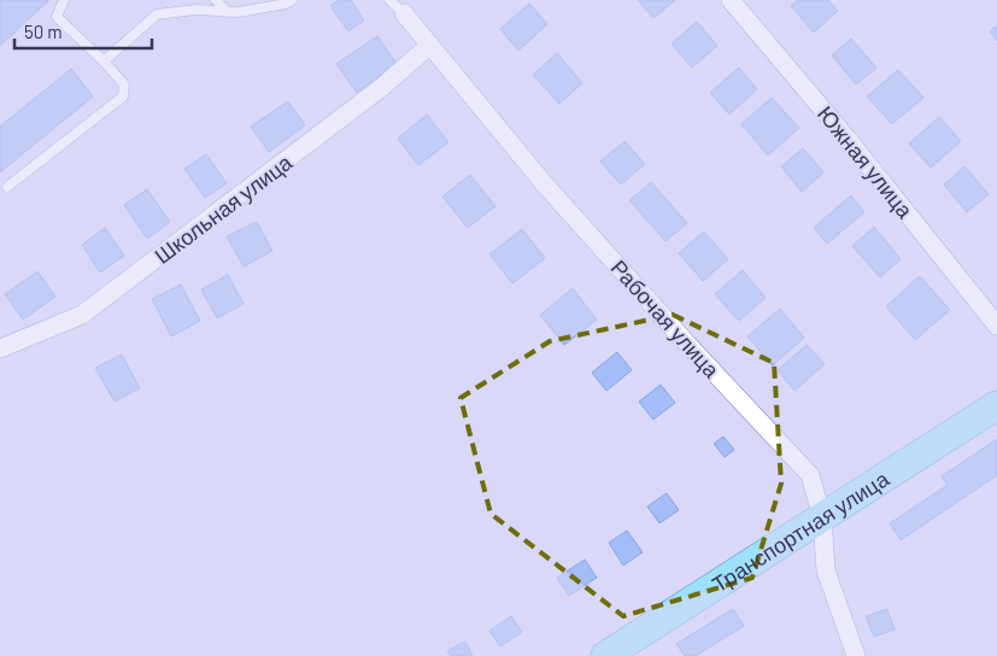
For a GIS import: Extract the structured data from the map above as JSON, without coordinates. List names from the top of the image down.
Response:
{
  "streets": {
    "main road": ["Транспортная улица"],
    "street": ["Южная улица", "Школьная улица", "Рабочая улица"]
  },
  "crossings": [
    ["Школьная улица", "Рабочая улица"],
    ["Рабочая улица", "Транспортная улица"]
  ],
  "scale_bar": "50 m"
}
